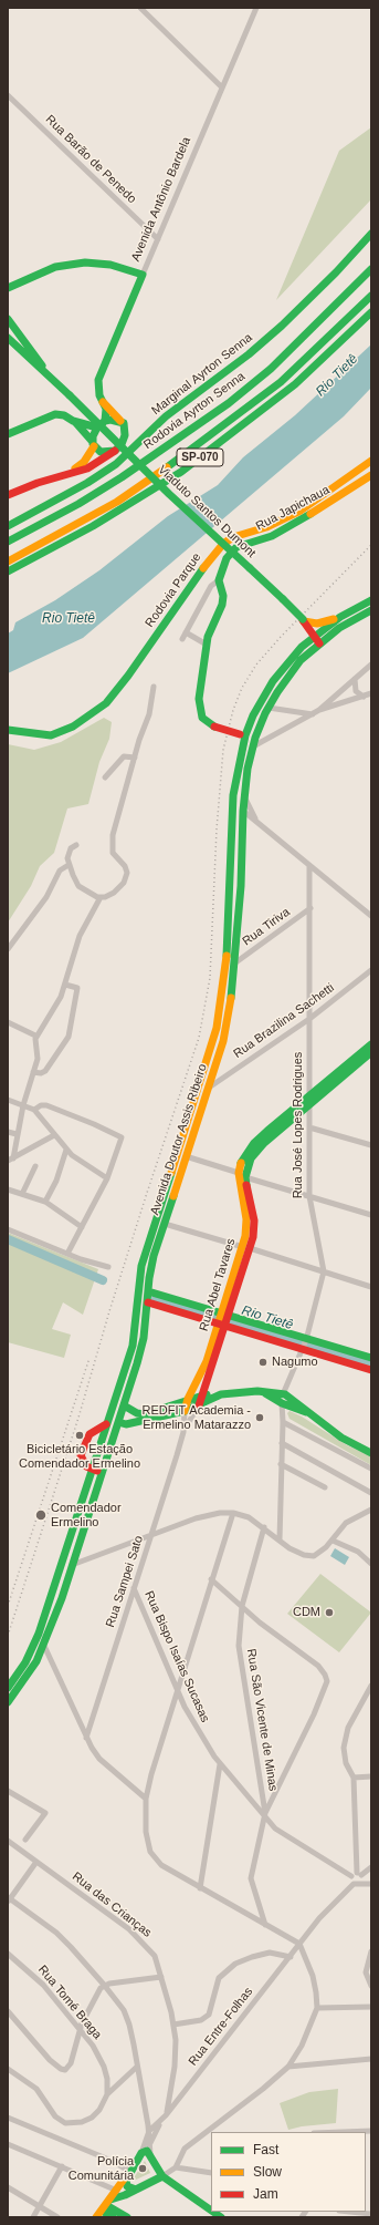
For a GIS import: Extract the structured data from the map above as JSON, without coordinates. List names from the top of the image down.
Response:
{
  "streets": {
    "main road": [
      "Avenida Antônio Bardela",
      "Marginal Ayrton Senna",
      "Rodovia Ayrton Senna",
      "SP-070",
      "Rua Japichaua",
      "Viaduto Santos Dumont",
      "Rodovia Parque",
      "Avenida Doutor Assis Ribeiro",
      "Rua Abel Tavares"
    ],
    "street": [
      "Rua Barão de Penedo",
      "Rua Tiriva",
      "Rua Brazilina Sachetti",
      "Rua José Lopes Rodrigues",
      "Rua Sampei Sato",
      "Rua Bispo Isaías Sucasas",
      "Rua São Vicente de Minas",
      "Rua das Crianças",
      "Rua Tomé Braga",
      "Rua Entre-Folhas"
    ]
  },
  "crossings": [
    ["Rua Barão de Penedo", "Avenida Antônio Bardela"],
    ["Viaduto Santos Dumont", "Avenida Doutor Assis Ribeiro"],
    ["Rua Tiriva", "Rua José Lopes Rodrigues"],
    ["Rua Tiriva", "Avenida Doutor Assis Ribeiro"],
    ["Rua Brazilina Sachetti", "Rua José Lopes Rodrigues"],
    ["Rua Brazilina Sachetti", "Avenida Doutor Assis Ribeiro"],
    ["Rua José Lopes Rodrigues", "Rua Abel Tavares"],
    ["Rua Abel Tavares", "Rua Sampei Sato"],
    ["Rua Sampei Sato", "Rua Bispo Isaías Sucasas"],
    ["Rua Bispo Isaías Sucasas", "Rua São Vicente de Minas"],
    ["Rua das Crianças", "Rua Entre-Folhas"]
  ],
  "water": ["Rio Tietê"],
  "places": [
    "Nagumo",
    "REDFIT Academia - Ermelino Matarazzo",
    "Bicicletário Estação Comendador Ermelino",
    "Comendador Ermelino",
    "CDM",
    "Polícia Comunitária"
  ],
  "legend": ["Fast", "Slow", "Jam"]
}
